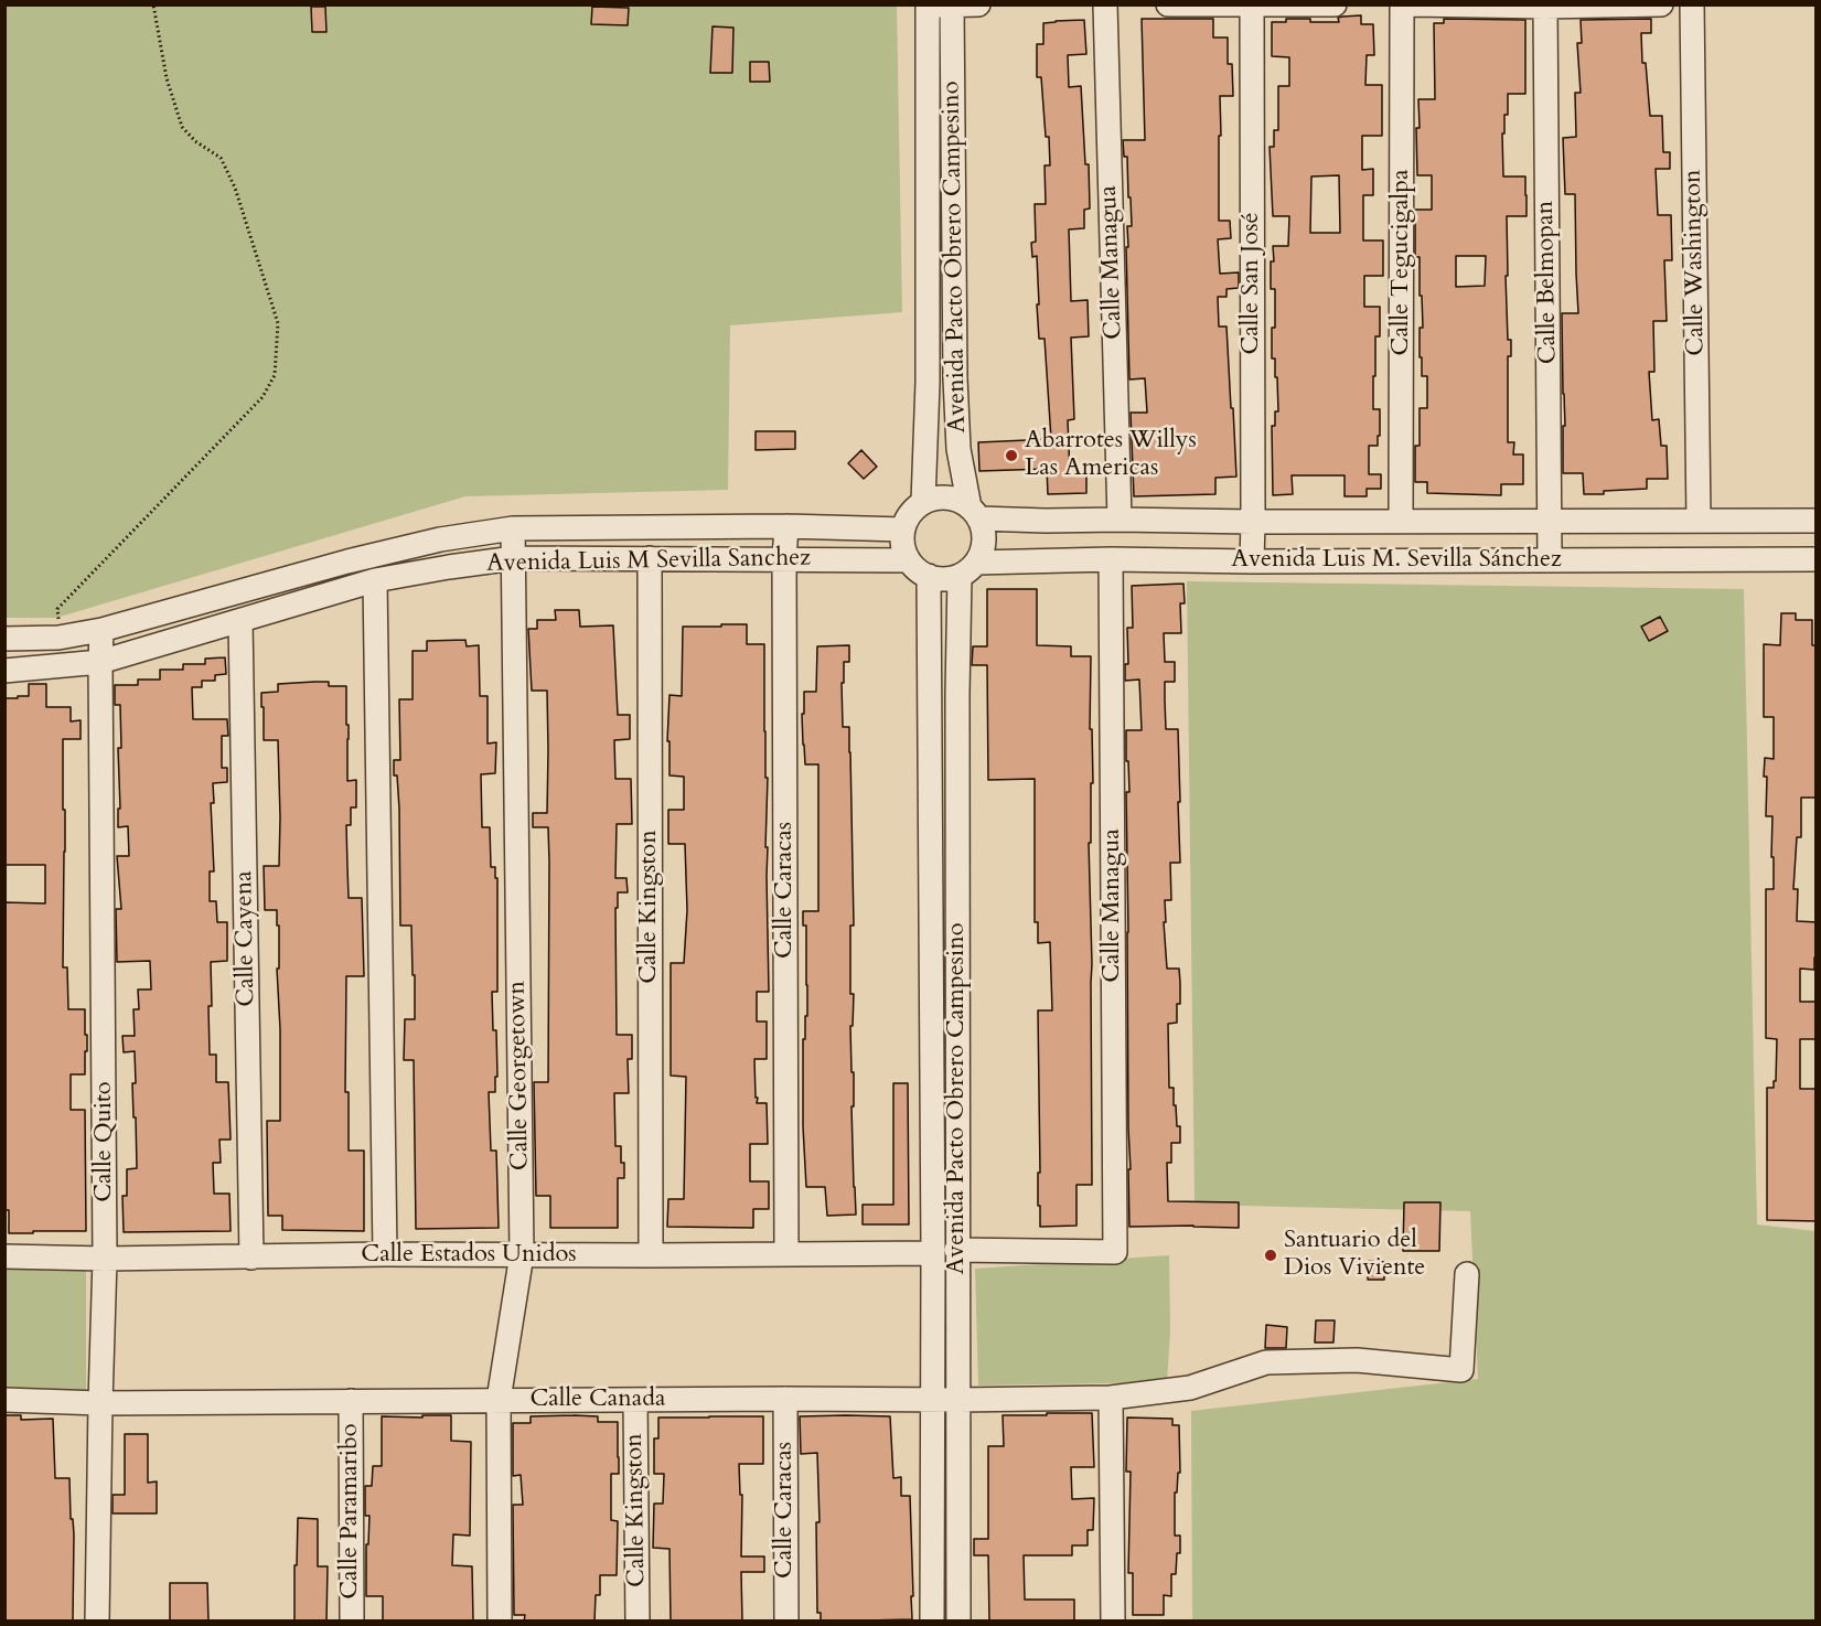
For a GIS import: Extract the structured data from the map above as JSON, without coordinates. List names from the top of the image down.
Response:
{
  "streets": {
    "street": [
      "Avenida Pacto Obrero Campesino",
      "Calle Managua",
      "Calle Tegucigalpa",
      "Calle Washington",
      "Calle Belmopan",
      "Calle San José",
      "Avenida Luis M. Sevilla Sánchez",
      "Avenida Luis M Sevilla Sanchez",
      "Calle Caracas",
      "Calle Kingston",
      "Calle Cayena",
      "Calle Georgetown",
      "Calle Quito",
      "Calle Estados Unidos",
      "Calle Canada",
      "Calle Paramaribo"
    ]
  },
  "crossings": [
    ["Avenida Pacto Obrero Campesino", "Calle Managua"],
    ["Avenida Pacto Obrero Campesino", "Avenida Luis M. Sevilla Sánchez"],
    ["Avenida Pacto Obrero Campesino", "Avenida Luis M Sevilla Sanchez"],
    ["Avenida Pacto Obrero Campesino", "Calle Estados Unidos"],
    ["Avenida Pacto Obrero Campesino", "Calle Canada"],
    ["Calle Managua", "Avenida Luis M. Sevilla Sánchez"],
    ["Calle Tegucigalpa", "Avenida Luis M. Sevilla Sánchez"],
    ["Calle Washington", "Avenida Luis M. Sevilla Sánchez"],
    ["Calle Belmopan", "Avenida Luis M. Sevilla Sánchez"],
    ["Calle San José", "Avenida Luis M. Sevilla Sánchez"],
    ["Avenida Luis M. Sevilla Sánchez", "Avenida Luis M Sevilla Sanchez"],
    ["Avenida Luis M Sevilla Sanchez", "Calle Caracas"],
    ["Avenida Luis M Sevilla Sanchez", "Calle Kingston"],
    ["Avenida Luis M Sevilla Sanchez", "Calle Cayena"],
    ["Avenida Luis M Sevilla Sanchez", "Calle Georgetown"],
    ["Avenida Luis M Sevilla Sanchez", "Calle Quito"],
    ["Calle Caracas", "Calle Estados Unidos"],
    ["Calle Caracas", "Calle Canada"],
    ["Calle Kingston", "Calle Estados Unidos"],
    ["Calle Kingston", "Calle Canada"],
    ["Calle Cayena", "Calle Estados Unidos"],
    ["Calle Georgetown", "Calle Estados Unidos"],
    ["Calle Georgetown", "Calle Canada"],
    ["Calle Quito", "Calle Estados Unidos"],
    ["Calle Quito", "Calle Canada"],
    ["Calle Canada", "Calle Paramaribo"]
  ],
  "places": ["Abarrotes Willys Las Americas", "Santuario del Dios Viviente"]
}
